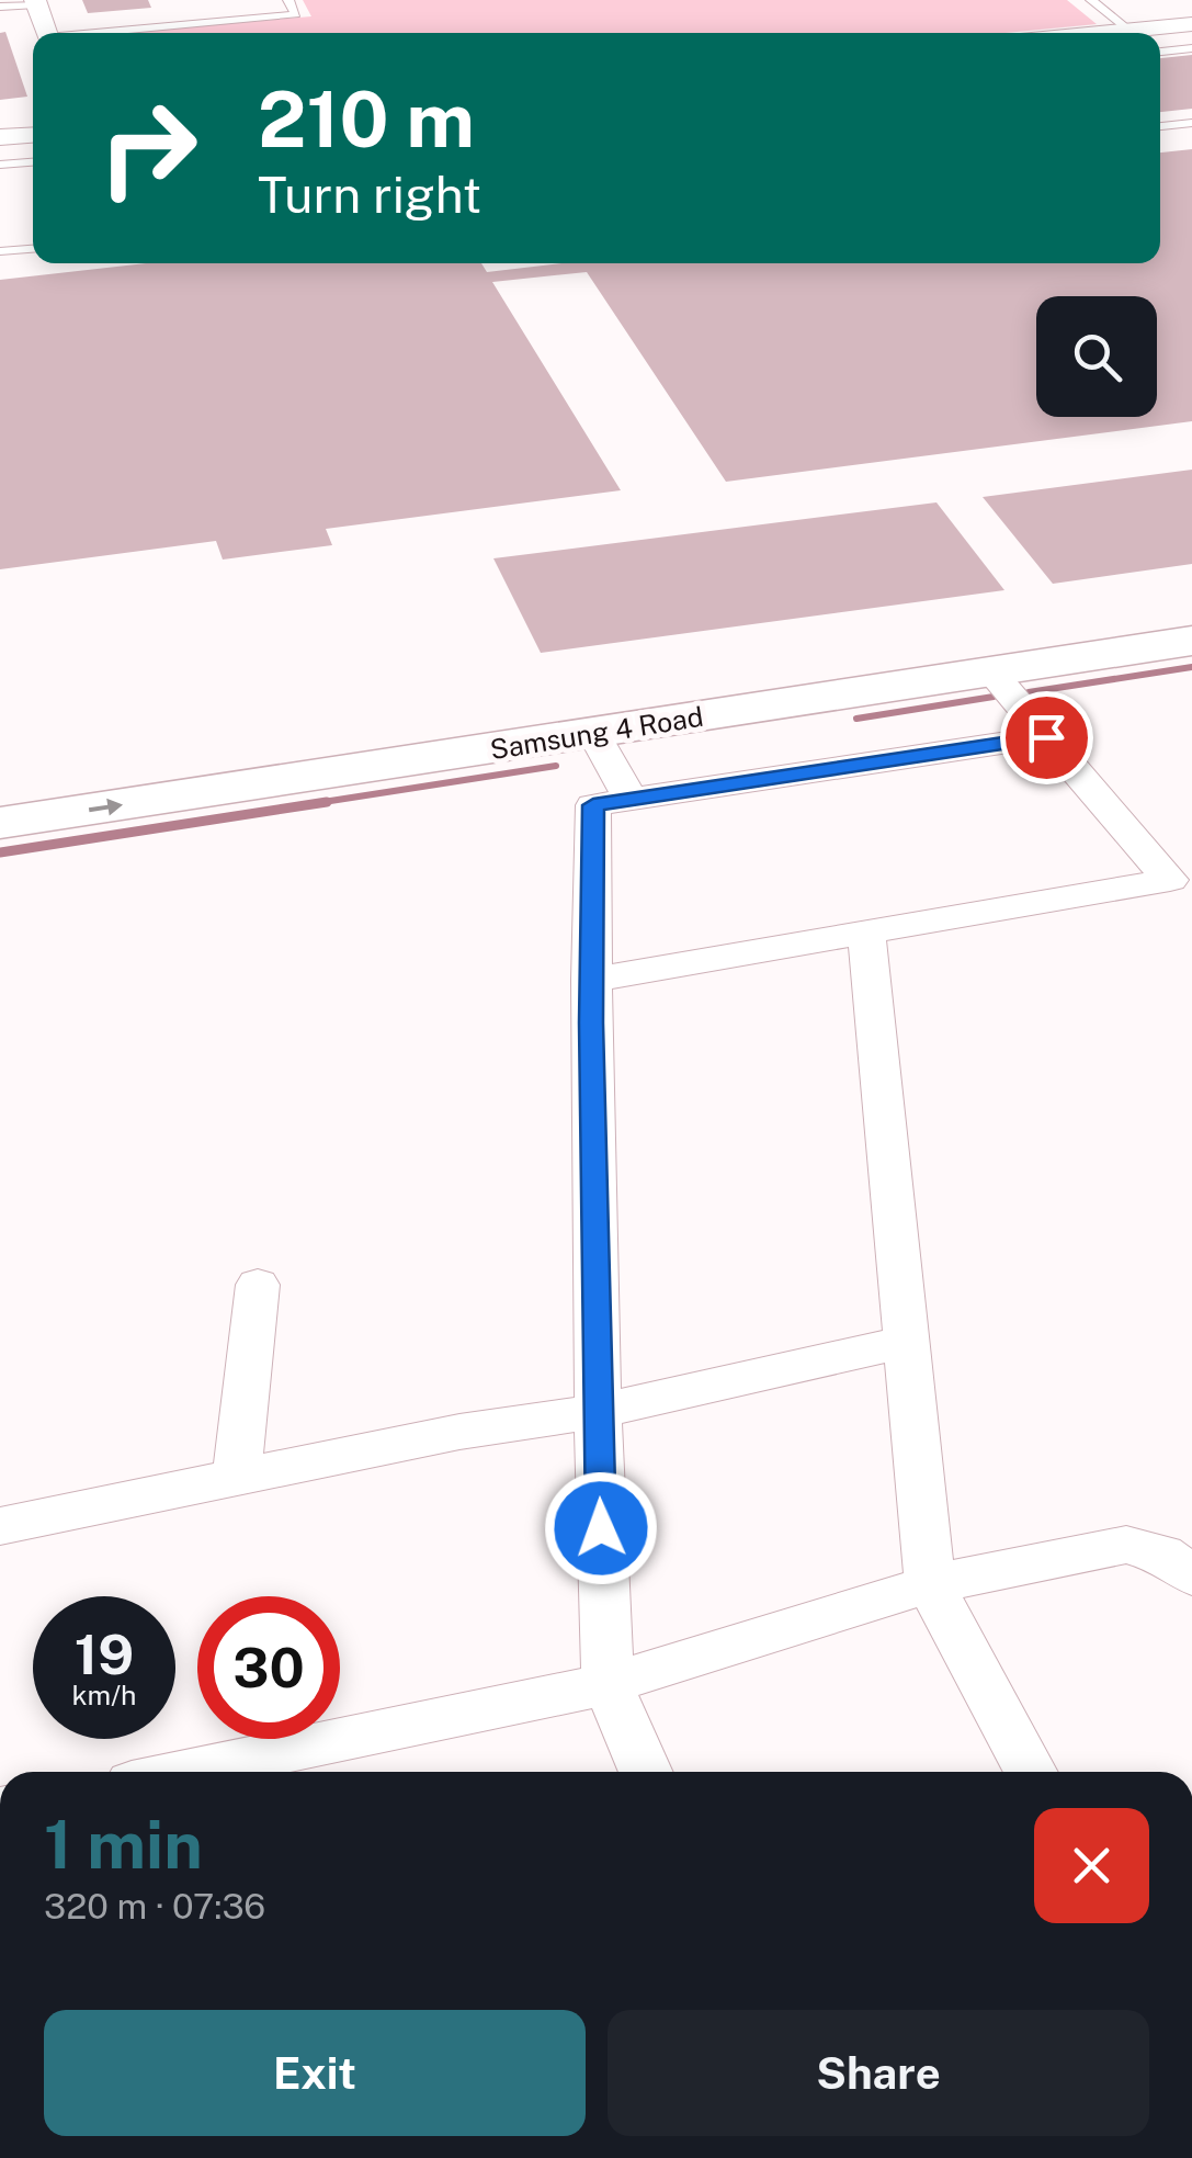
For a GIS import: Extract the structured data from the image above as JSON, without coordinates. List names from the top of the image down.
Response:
{
  "streets": {
    "main road": ["Samsung 4 Road"]
  },
  "page": {
    "turn": ["210 m", "Turn right"],
    "speed": "19 km/h",
    "limit": "30",
    "heading": ["1 min", "320 m · 07:36"],
    "buttons": ["Exit", "Share"]
  }
}
